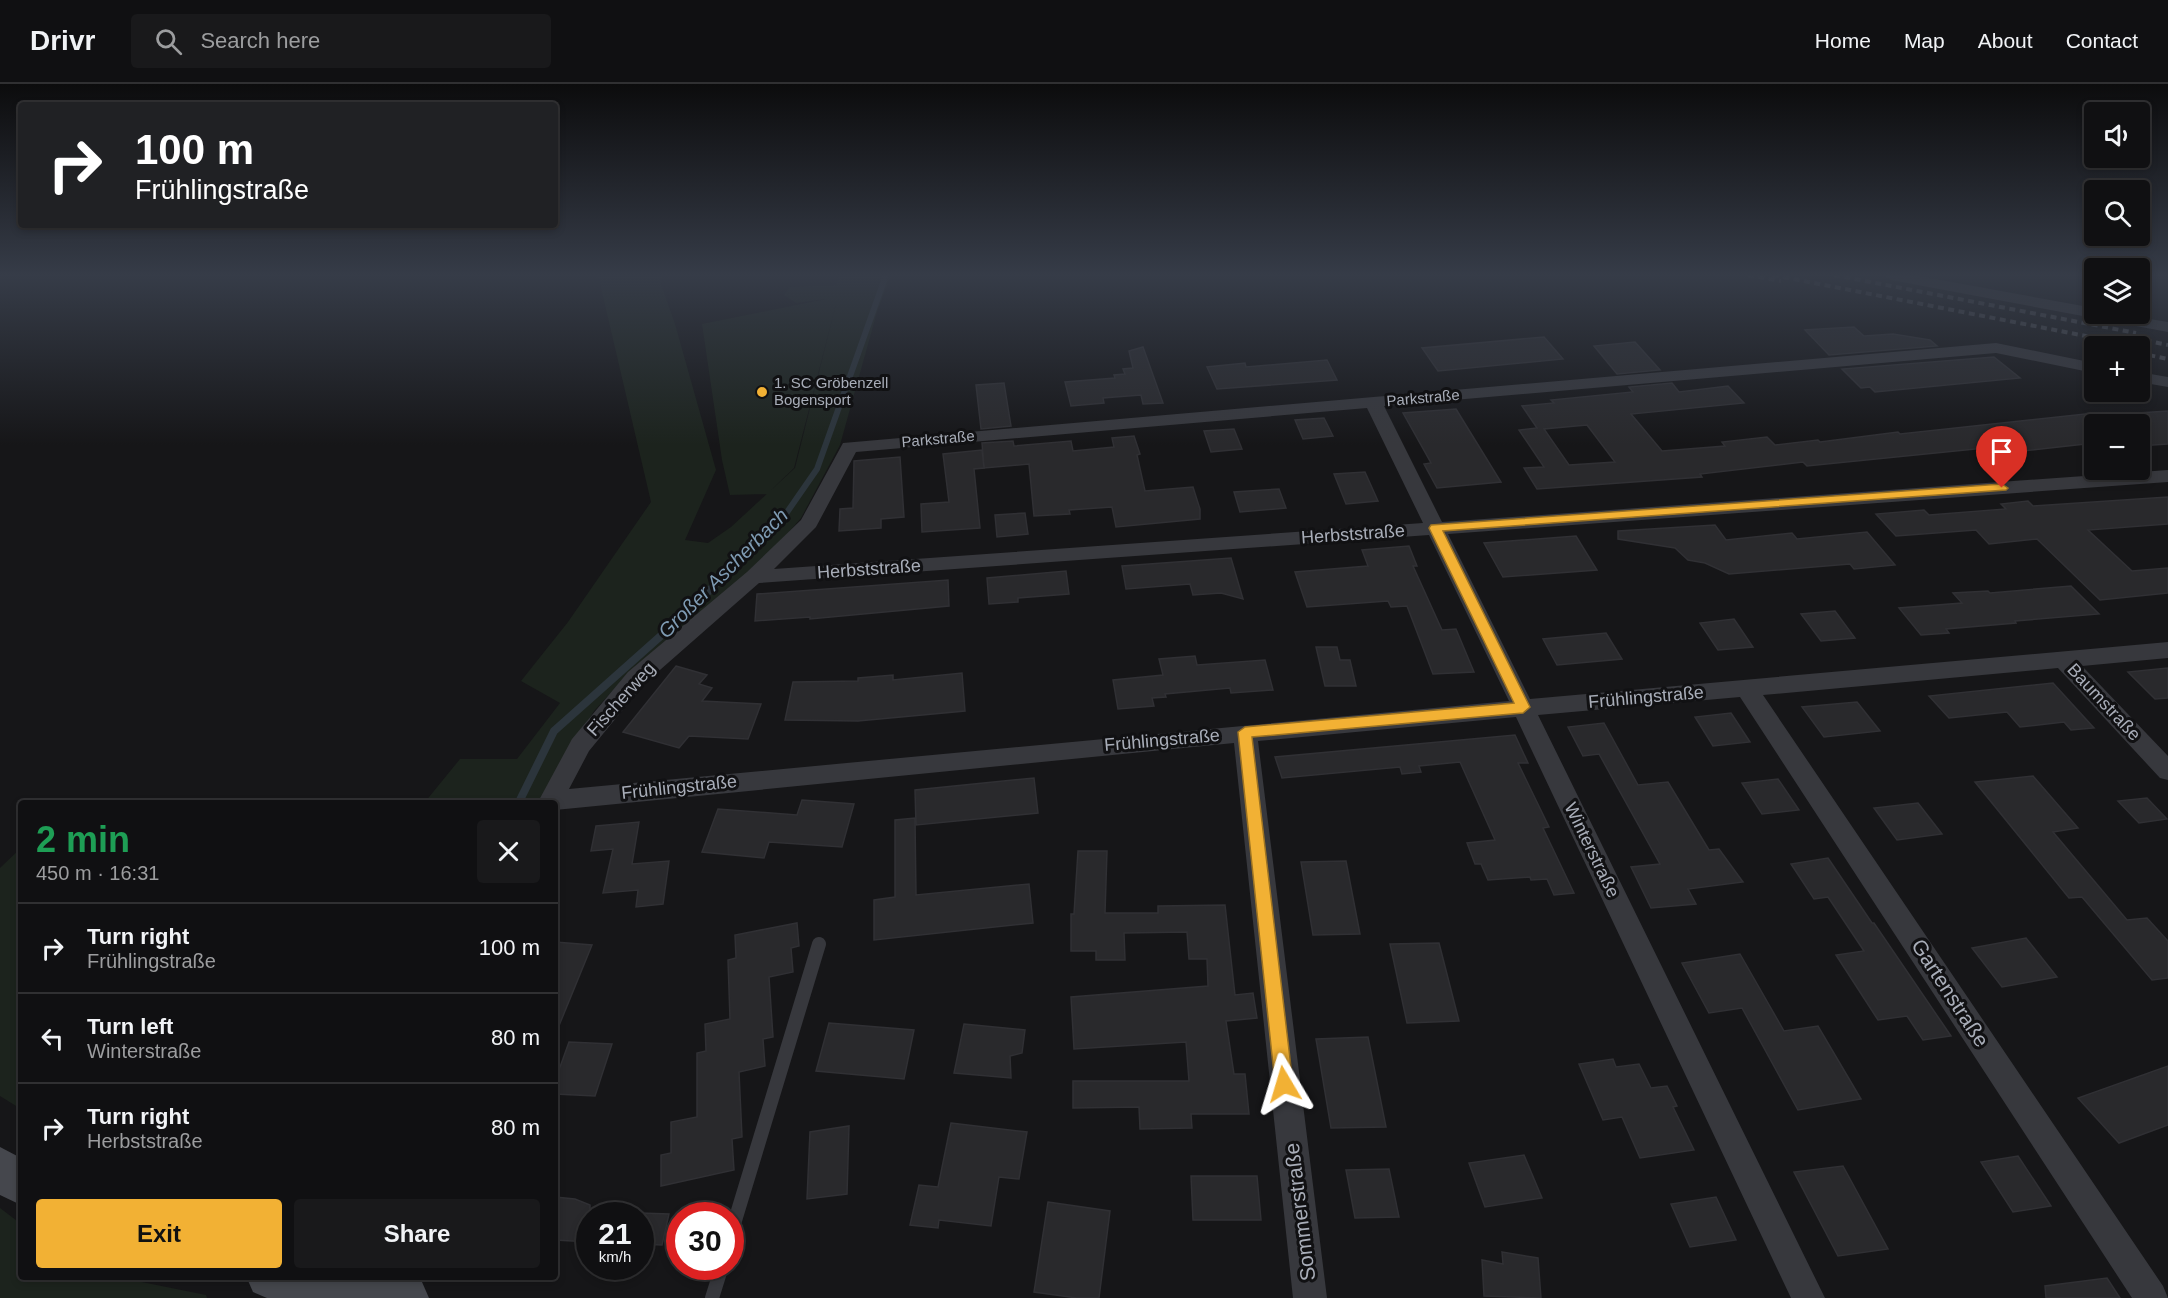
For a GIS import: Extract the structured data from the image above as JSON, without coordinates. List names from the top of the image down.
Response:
{
  "streets": {
    "street": [
      "Parkstraße",
      "Herbststraße",
      "Frühlingstraße",
      "Fischerweg",
      "Baumstraße",
      "Winterstraße",
      "Gartenstraße",
      "Sommerstraße"
    ]
  },
  "crossings": [
    ["Parkstraße", "Fischerweg"],
    ["Parkstraße", "Winterstraße"],
    ["Herbststraße", "Fischerweg"],
    ["Herbststraße", "Winterstraße"],
    ["Frühlingstraße", "Baumstraße"],
    ["Frühlingstraße", "Winterstraße"],
    ["Frühlingstraße", "Gartenstraße"],
    ["Frühlingstraße", "Sommerstraße"]
  ],
  "water": ["Großer Ascherbach"],
  "places": ["1. SC Gröbenzell Bogensport"],
  "page": {
    "header": "Drivr",
    "search": "Search here",
    "nav": [
      "Home",
      "Map",
      "About",
      "Contact"
    ],
    "map_buttons": ["+", "−"],
    "turn": ["100 m", "Frühlingstraße"],
    "heading": ["2 min", "450 m · 16:31"],
    "list": [
      {
        "name": "Turn right",
        "note": "Frühlingstraße",
        "value": "100 m"
      },
      {
        "name": "Turn left",
        "note": "Winterstraße",
        "value": "80 m"
      },
      {
        "name": "Turn right",
        "note": "Herbststraße",
        "value": "80 m"
      }
    ],
    "buttons": ["Exit", "Share"],
    "speed": "21 km/h",
    "limit": "30"
  }
}
